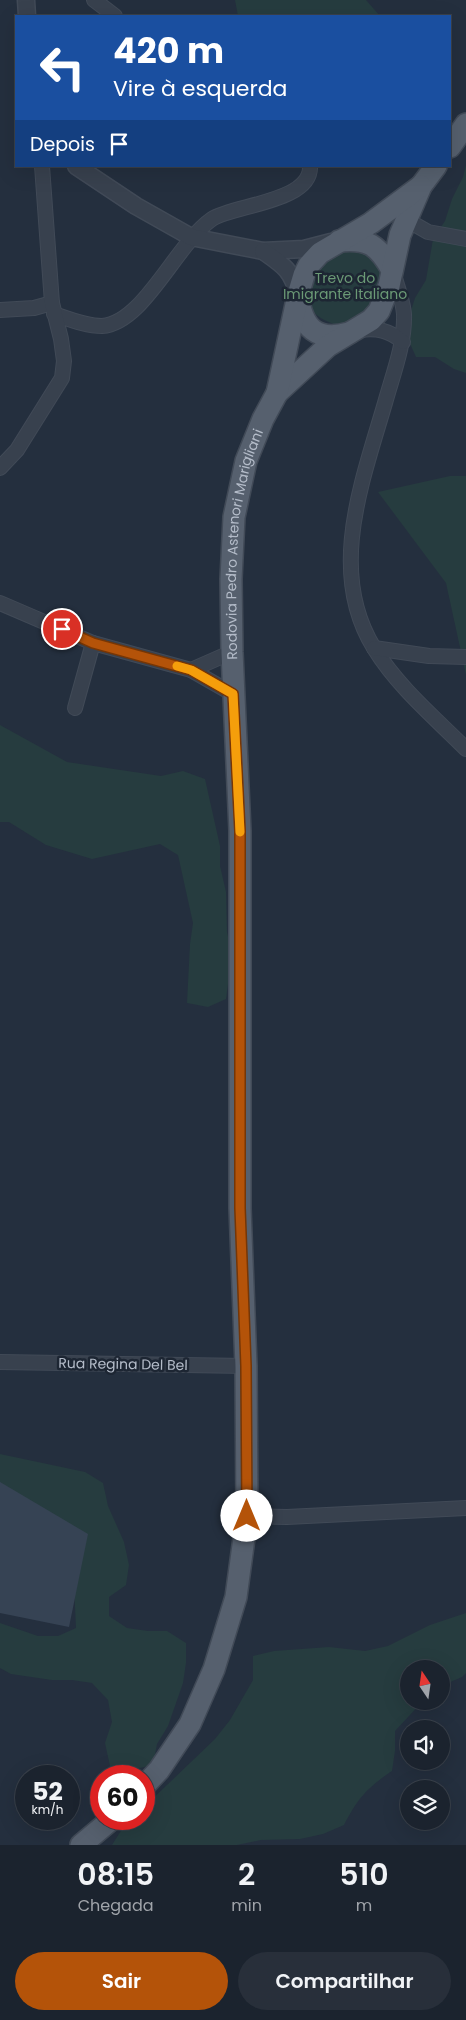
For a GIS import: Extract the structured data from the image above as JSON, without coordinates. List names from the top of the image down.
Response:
{
  "streets": {
    "main road": ["Rodovia Pedro Astenori Marigliani"],
    "street": ["Rua Regina Del Bel"]
  },
  "crossings": [
    ["Rodovia Pedro Astenori Marigliani", "Rua Regina Del Bel"]
  ],
  "parks": ["Trevo do Imigrante Italiano"],
  "north": "top",
  "page": {
    "turn": ["420 m", "Vire à esquerda"],
    "then": "Depois",
    "speed": "52 km/h",
    "limit": "60",
    "eta": [
      "08:15",
      "Chegada",
      "2",
      "min",
      "510",
      "m"
    ],
    "buttons": ["Sair", "Compartilhar"]
  }
}
